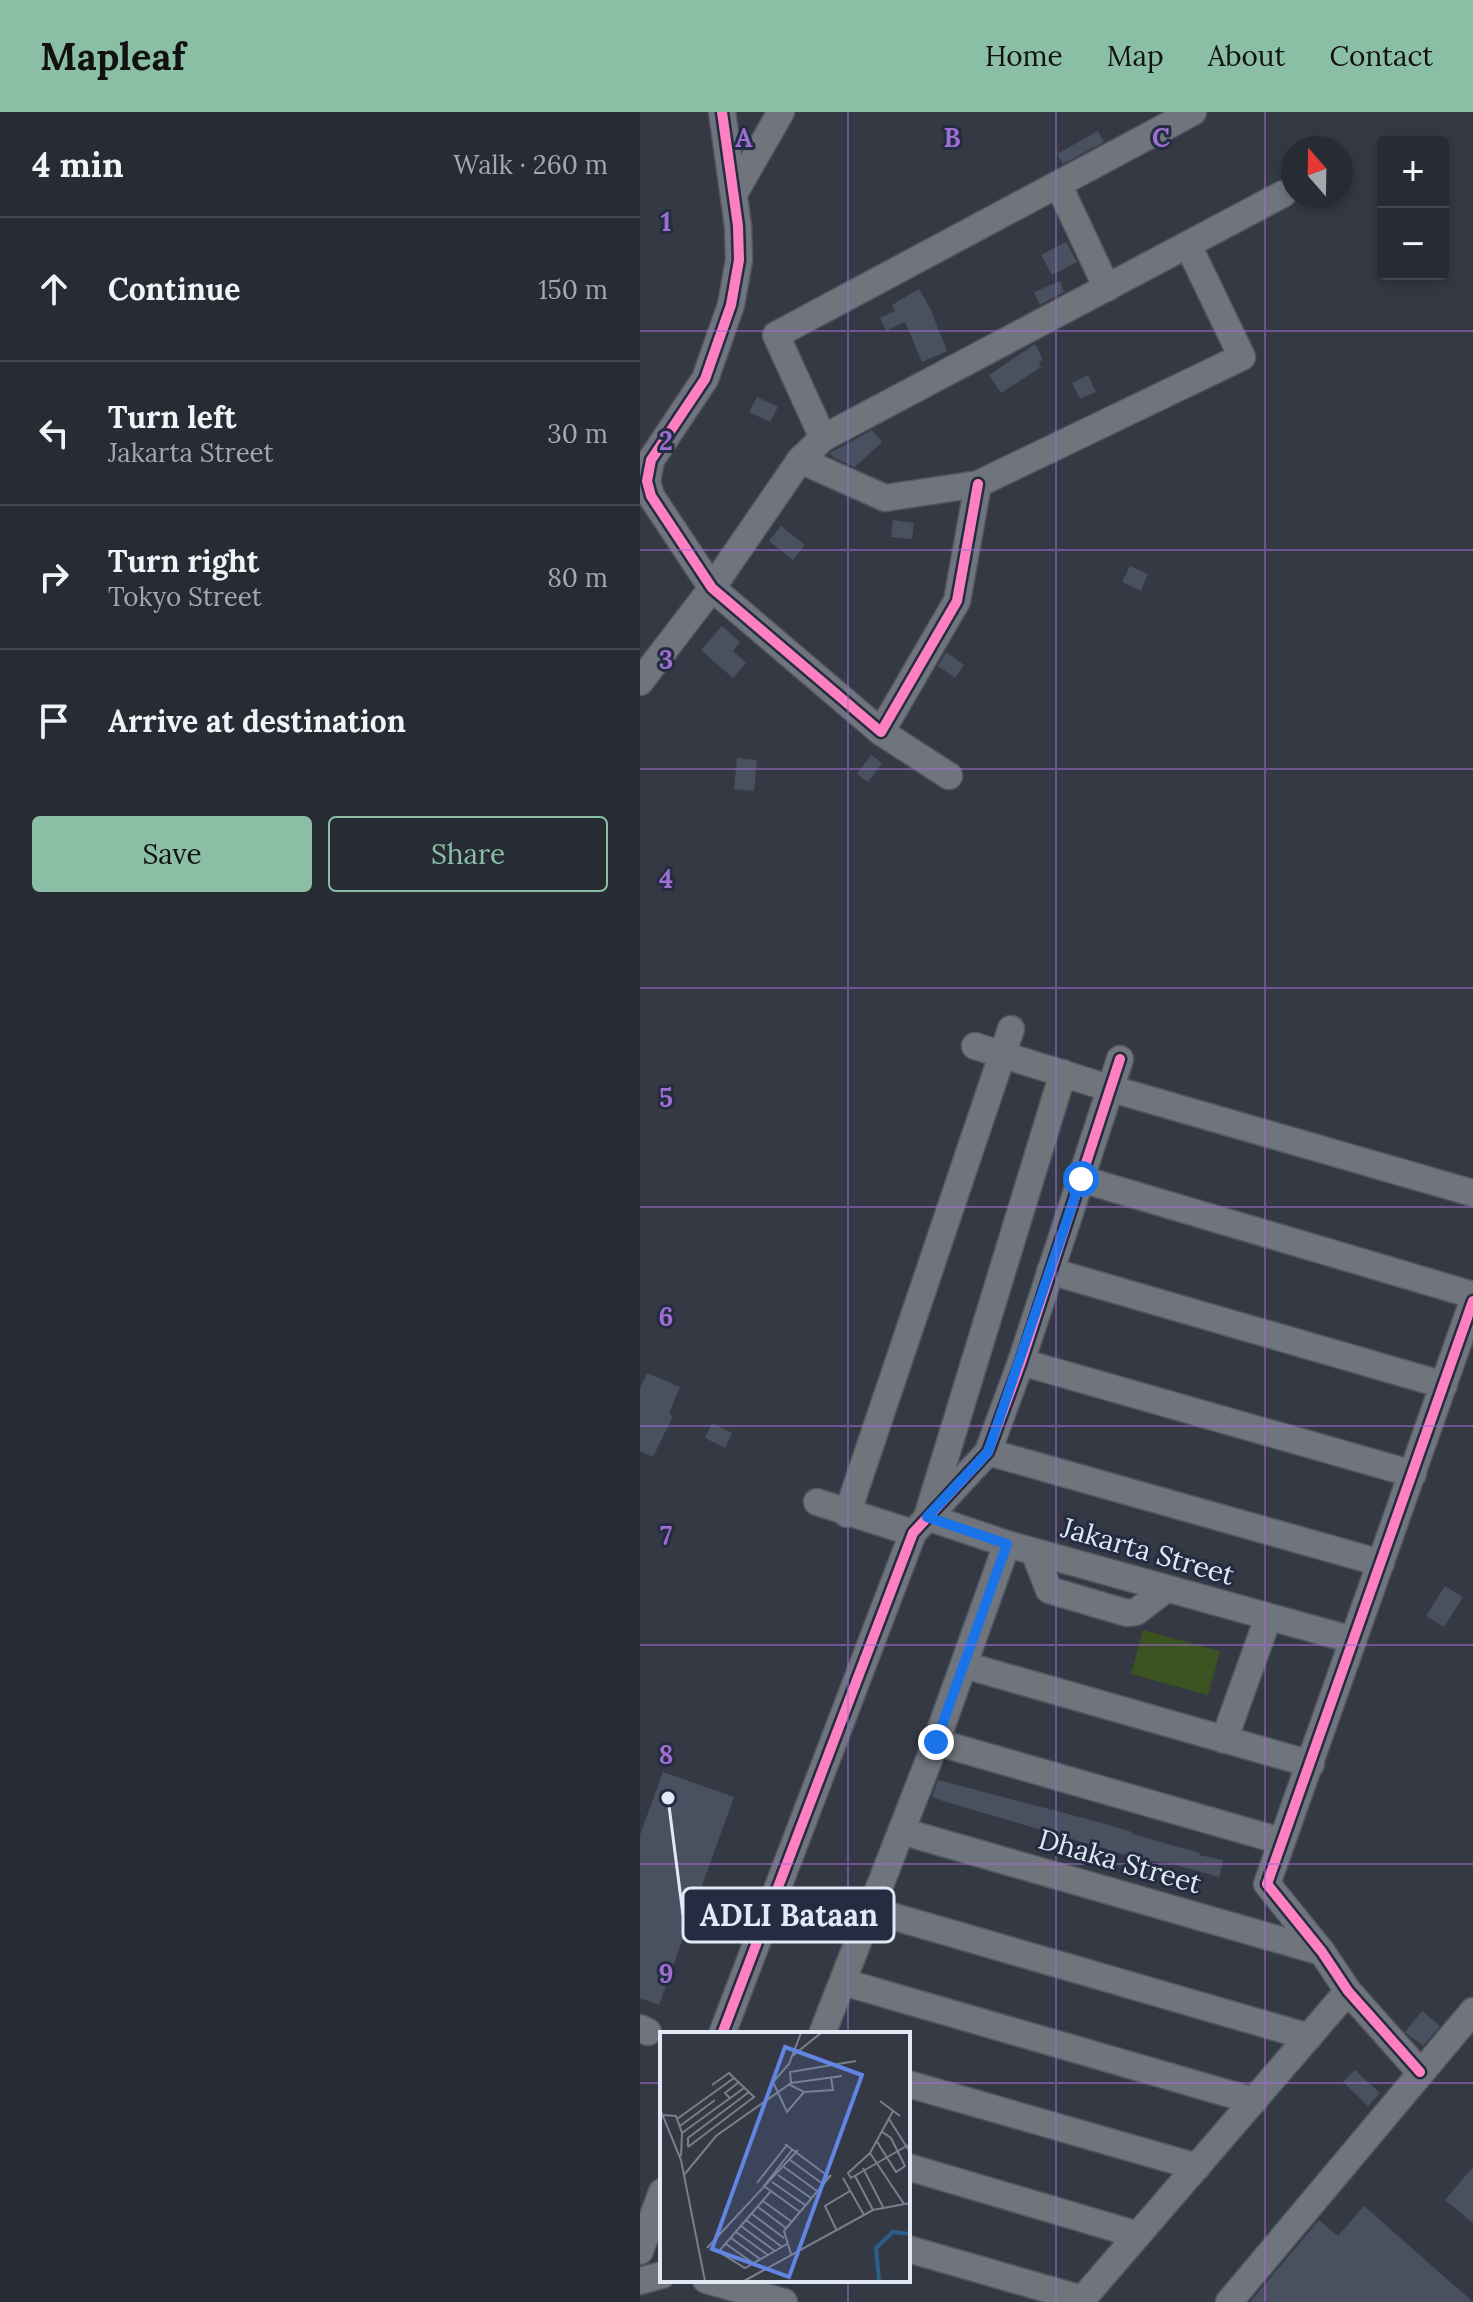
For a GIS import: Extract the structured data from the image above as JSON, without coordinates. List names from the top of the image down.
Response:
{
  "streets": {
    "street": ["Jakarta Street", "Dhaka Street"]
  },
  "places": ["ADLI Bataan"],
  "north": "top",
  "page": {
    "header": "Mapleaf",
    "nav": [
      "Home",
      "Map",
      "About",
      "Contact"
    ],
    "heading": ["4 min", "Walk · 260 m"],
    "map_buttons": ["+", "−"],
    "list": [
      ["Continue", "150 m"],
      ["Turn left", "Jakarta Street", "30 m"],
      ["Turn right", "Tokyo Street", "80 m"],
      "Arrive at destination"
    ],
    "buttons": ["Save", "Share"]
  },
  "grid": {
    "columns": ["A", "B", "C"],
    "rows": [
      "1",
      "2",
      "3",
      "4",
      "5",
      "6",
      "7",
      "8",
      "9"
    ]
  }
}
